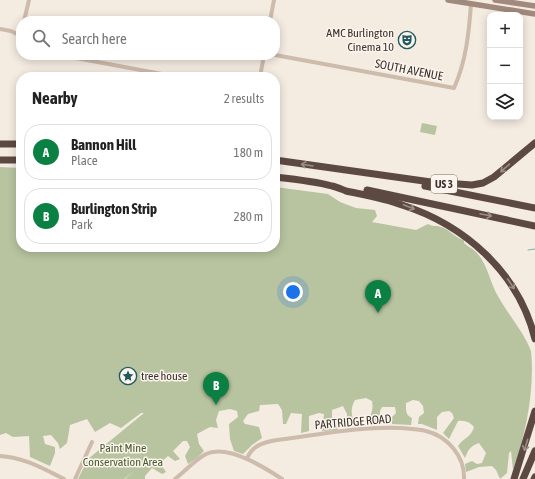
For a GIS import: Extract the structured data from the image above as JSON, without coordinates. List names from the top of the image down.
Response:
{
  "streets": {
    "highway": ["US 3"],
    "street": ["SOUTH AVENUE", "PARTRIDGE ROAD"]
  },
  "parks": ["Paint Mine Conservation Area"],
  "places": {
    "theatre": ["AMC Burlington Cinema 10"],
    "place": ["tree house"]
  },
  "page": {
    "map_buttons": ["+", "−"],
    "search": "Search here",
    "heading": ["Nearby", "2 results"],
    "list": [
      {
        "mark": "A",
        "name": "Bannon Hill",
        "note": "Place",
        "value": "180 m"
      },
      {
        "mark": "B",
        "name": "Burlington Strip",
        "note": "Park",
        "value": "280 m"
      }
    ],
    "pins": ["A", "B"]
  }
}
